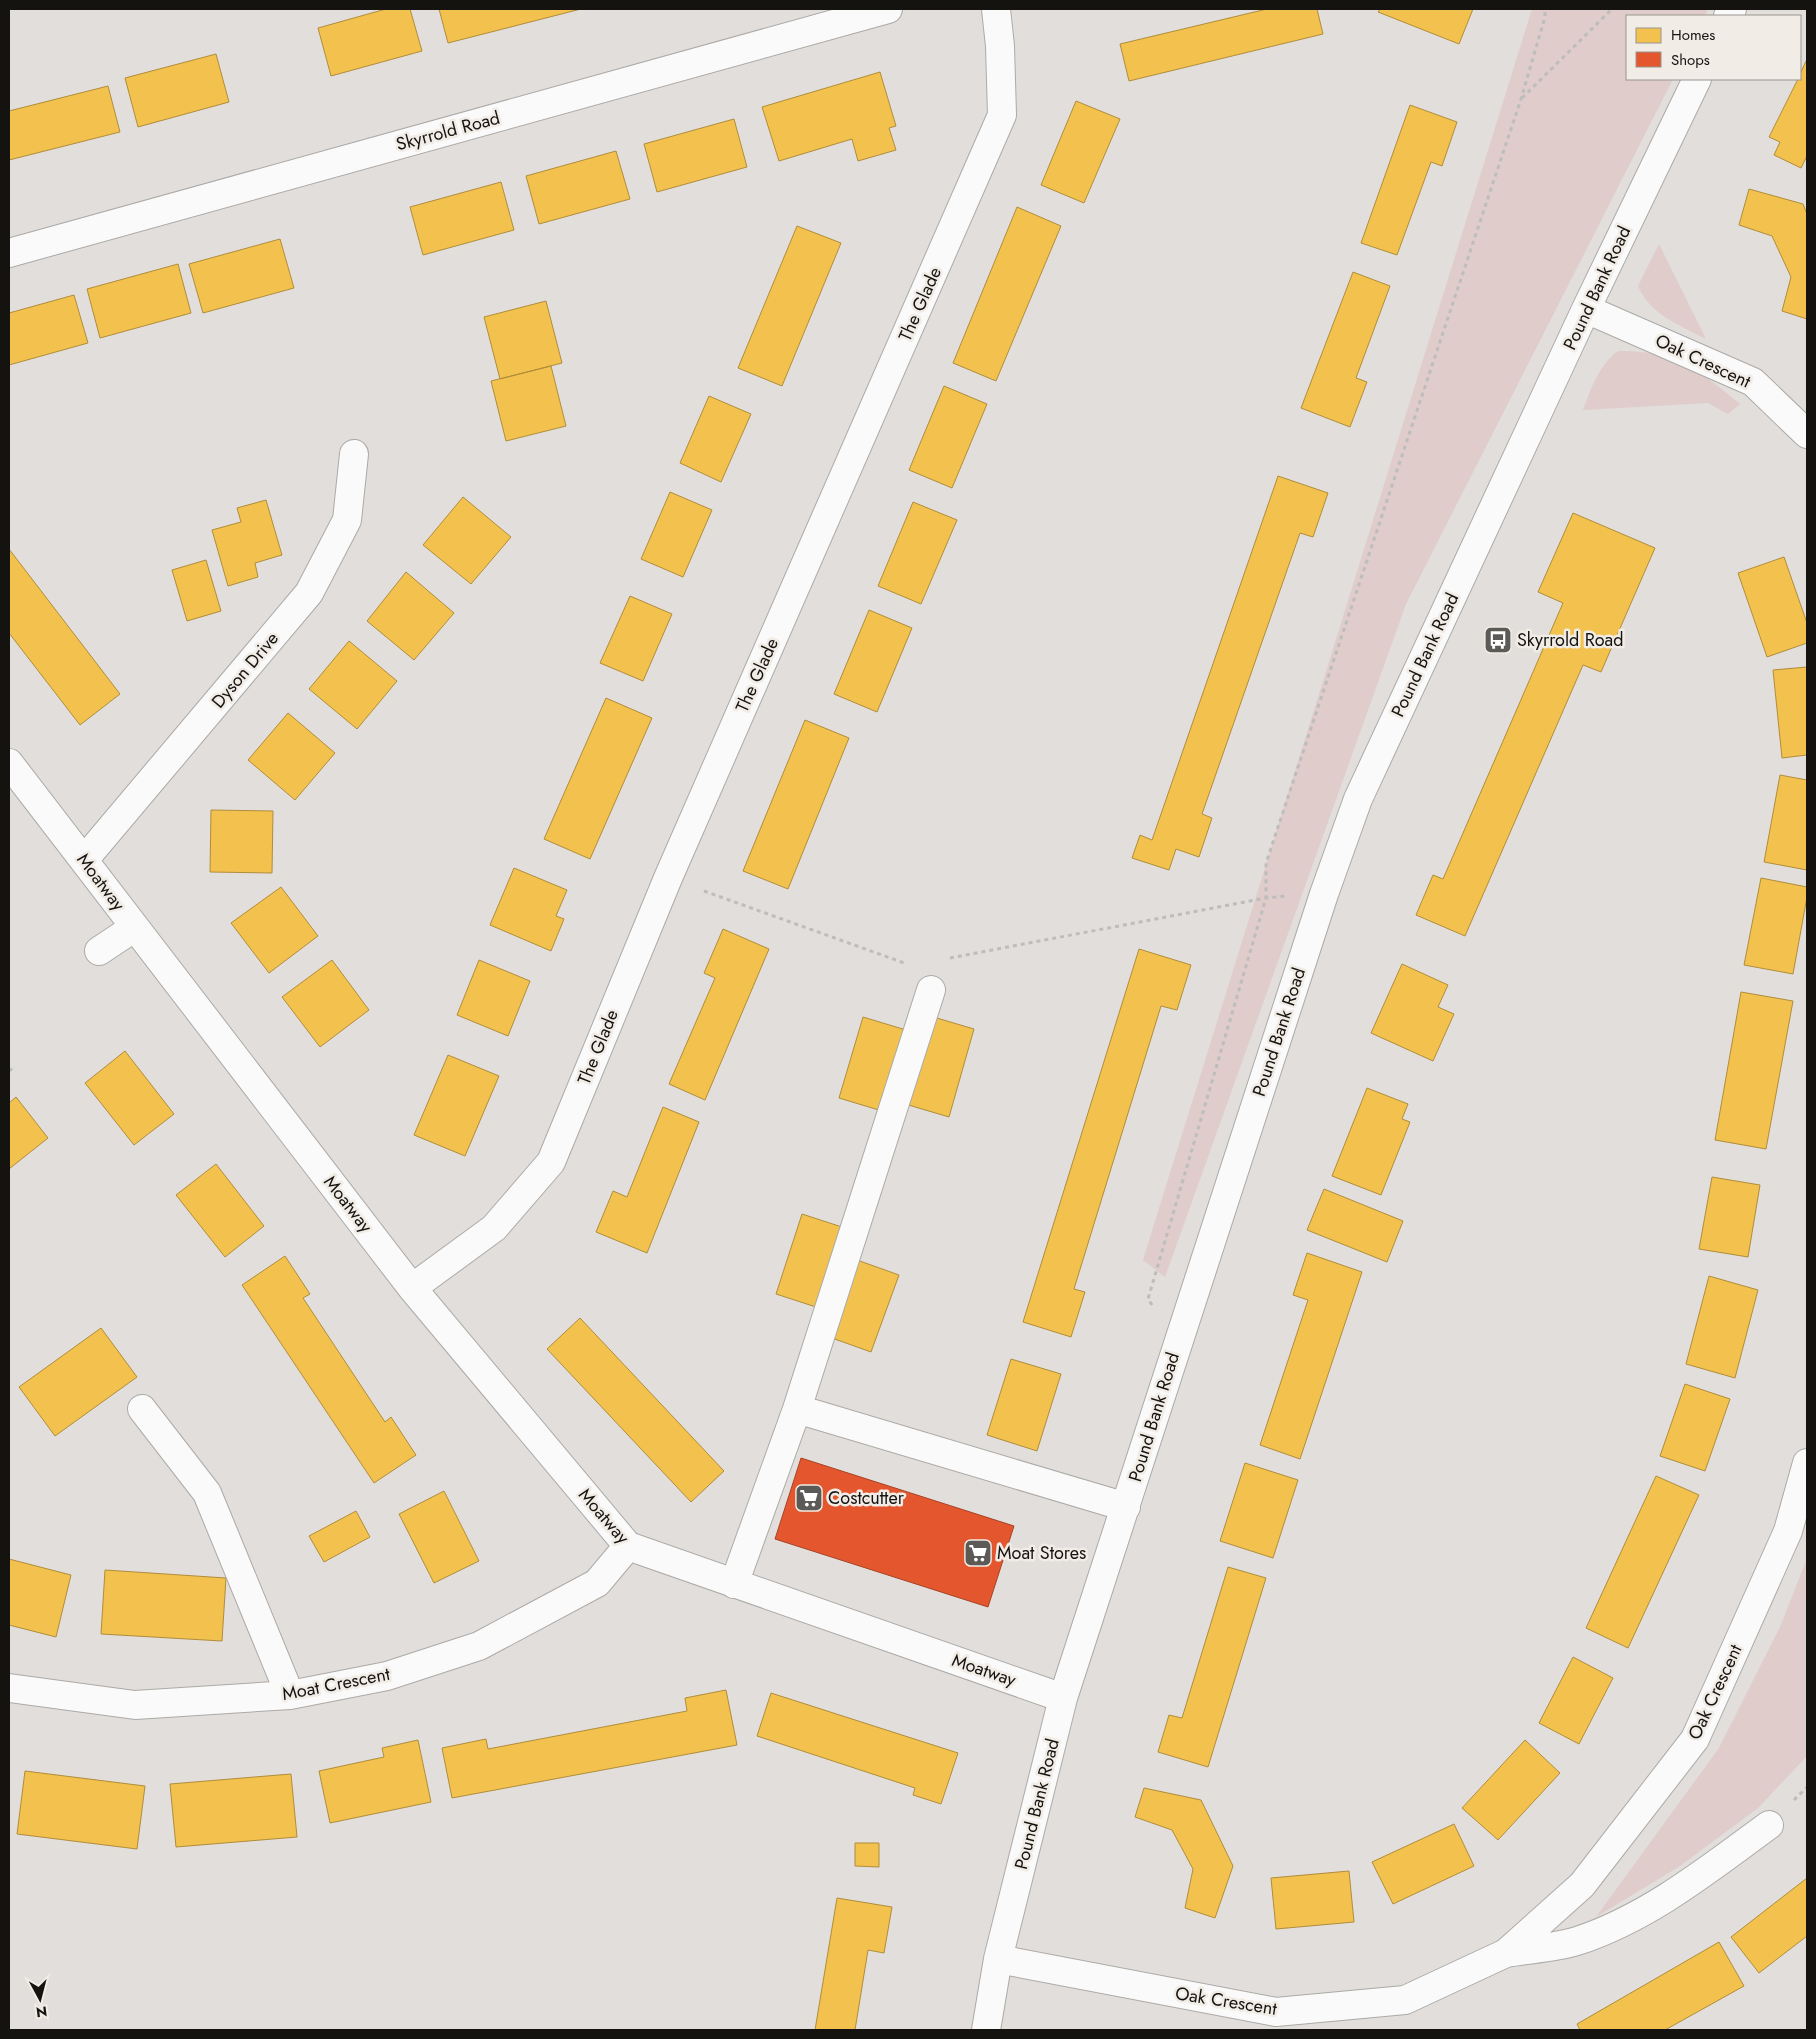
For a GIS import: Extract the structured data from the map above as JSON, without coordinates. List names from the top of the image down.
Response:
{
  "streets": {
    "street": [
      "Skyrrold Road",
      "Pound Bank Road",
      "The Glade",
      "Oak Crescent",
      "Dyson Drive",
      "Moatway",
      "Moat Crescent"
    ]
  },
  "crossings": [
    ["Pound Bank Road", "Oak Crescent"],
    ["Pound Bank Road", "Moatway"],
    ["The Glade", "Moatway"],
    ["Dyson Drive", "Moatway"],
    ["Moatway", "Moat Crescent"]
  ],
  "places": {
    "bus stop": ["Skyrrold Road"],
    "supermarket": ["Costcutter", "Moat Stores"]
  },
  "legend": ["Homes", "Shops"],
  "north": "bottom"
}
